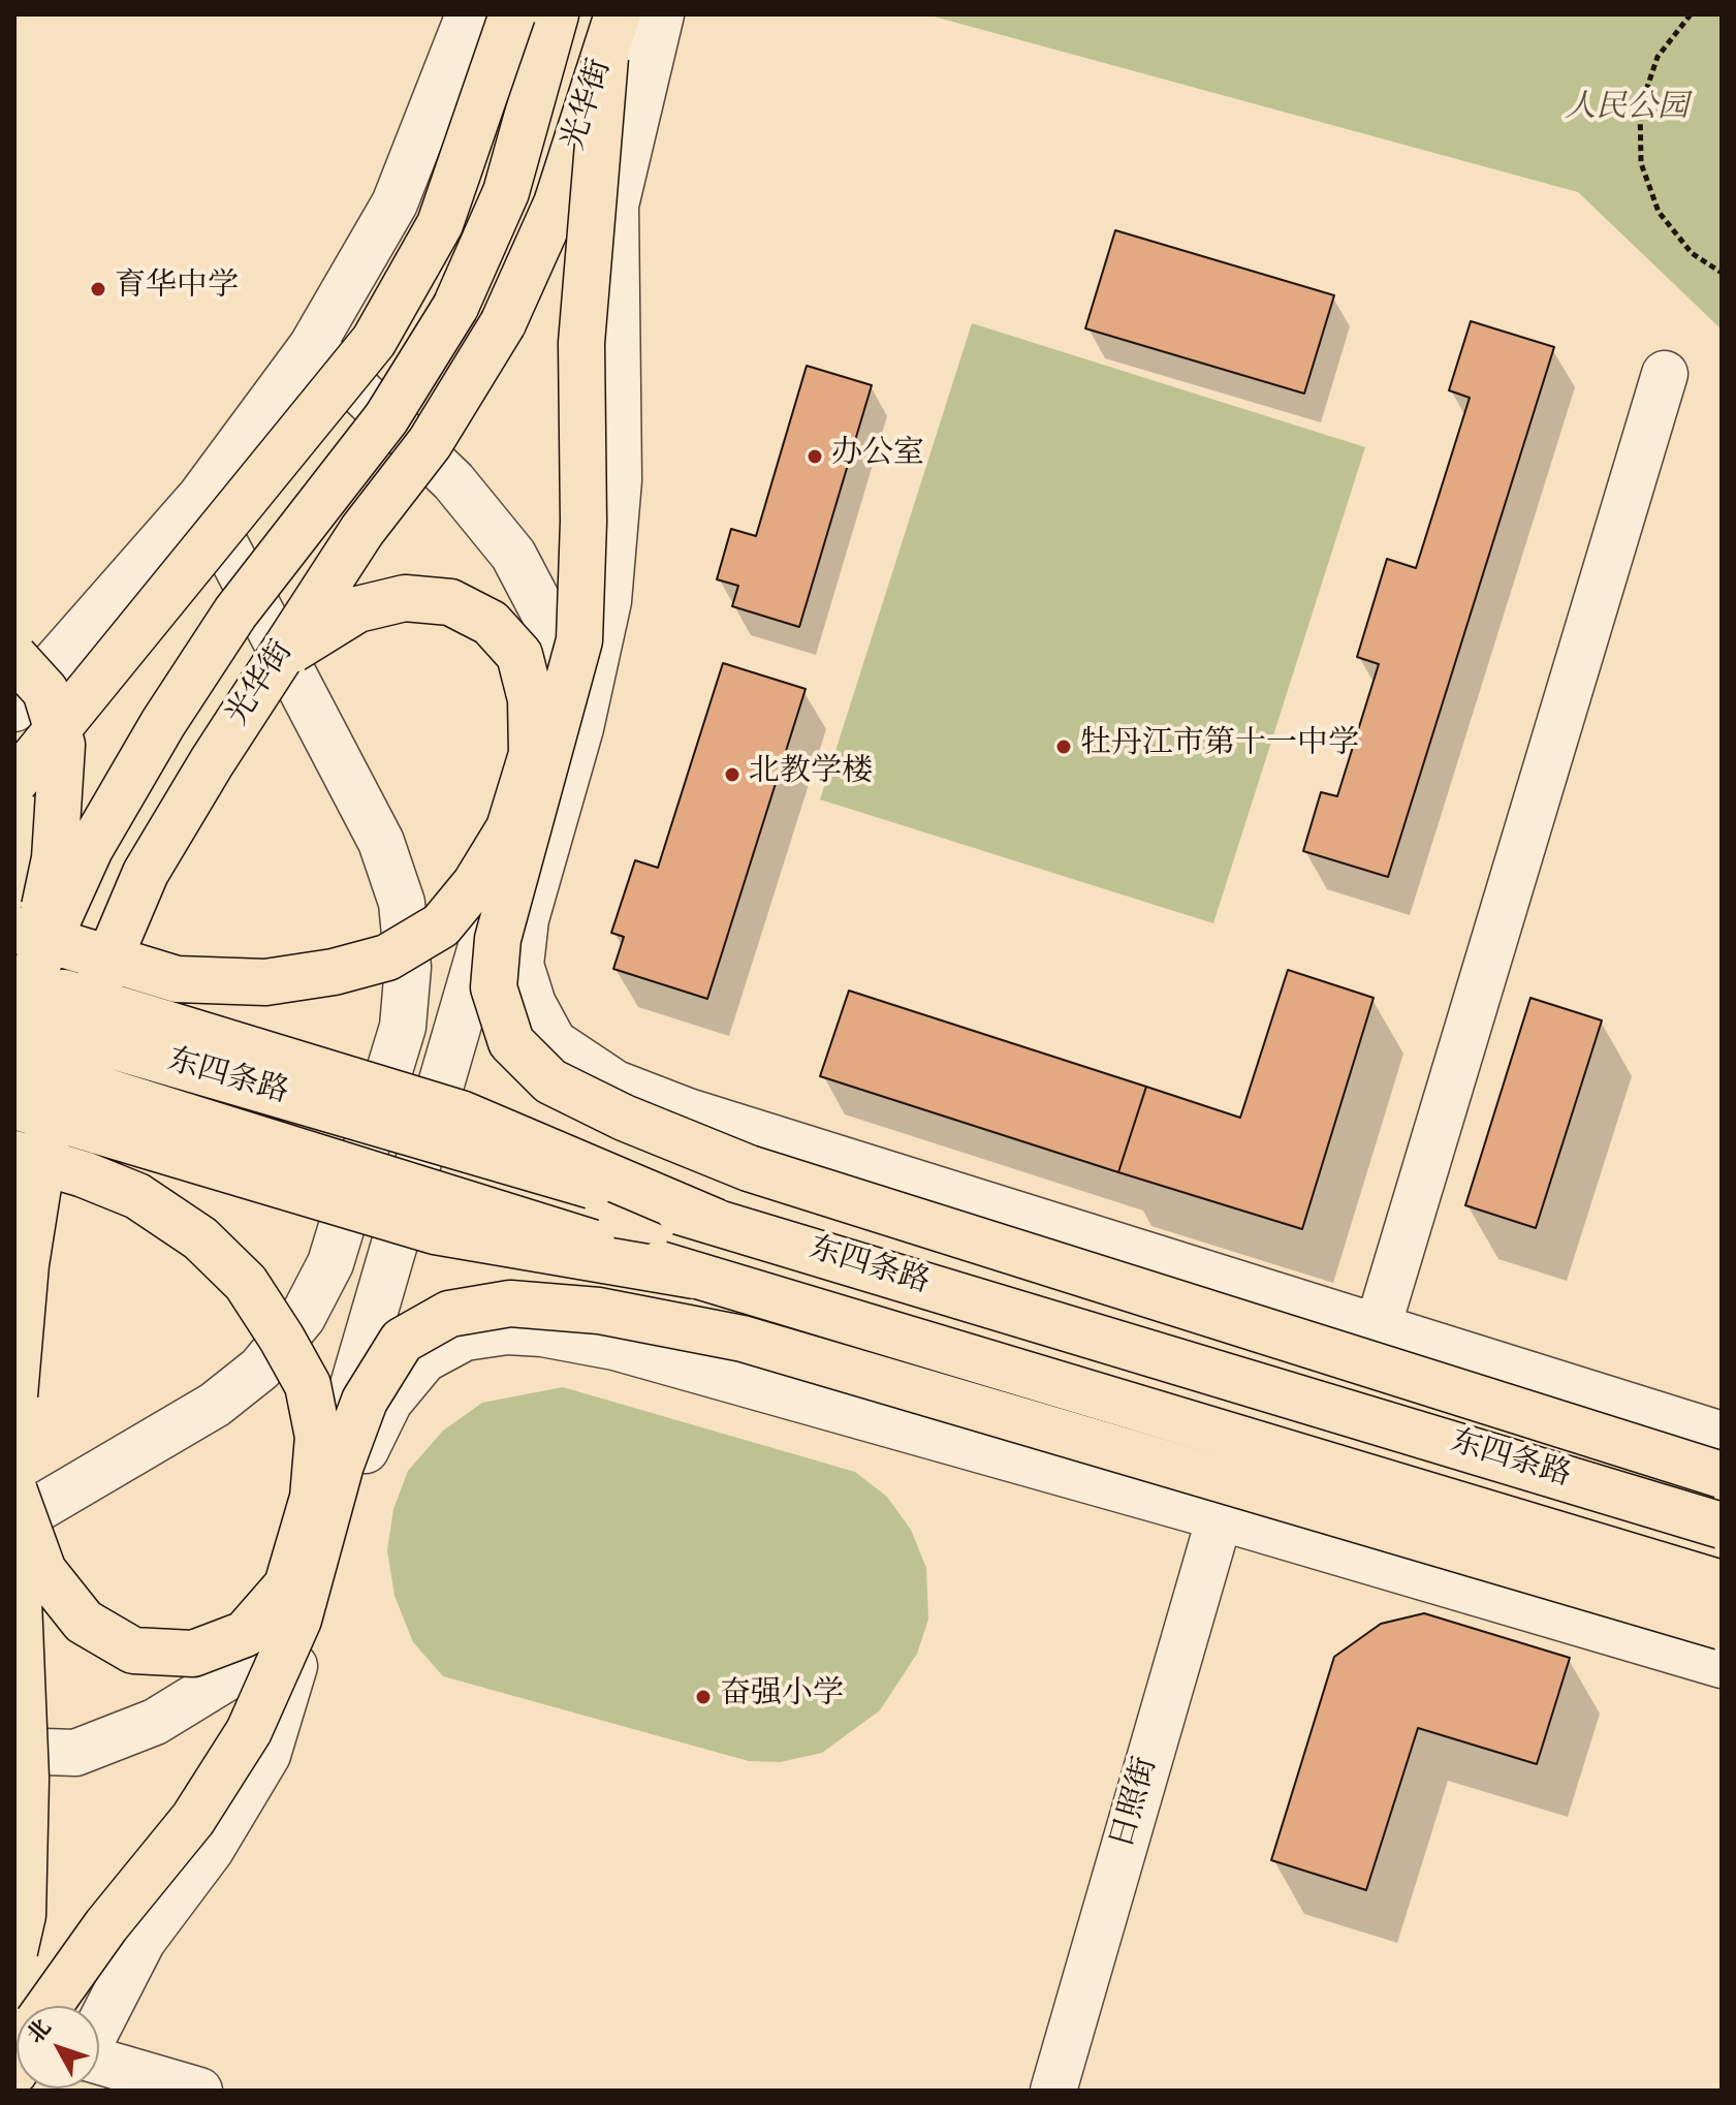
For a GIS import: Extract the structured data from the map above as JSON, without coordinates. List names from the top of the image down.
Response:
{
  "streets": {
    "main road": ["光华街", "东四条路"],
    "street": ["日照街"]
  },
  "crossings": [
    ["光华街", "东四条路"]
  ],
  "parks": ["人民公园"],
  "places": [
    "育华中学",
    "办公室",
    "牡丹江市第十一中学",
    "北教学楼",
    "奋强小学"
  ],
  "north": "top left"
}
